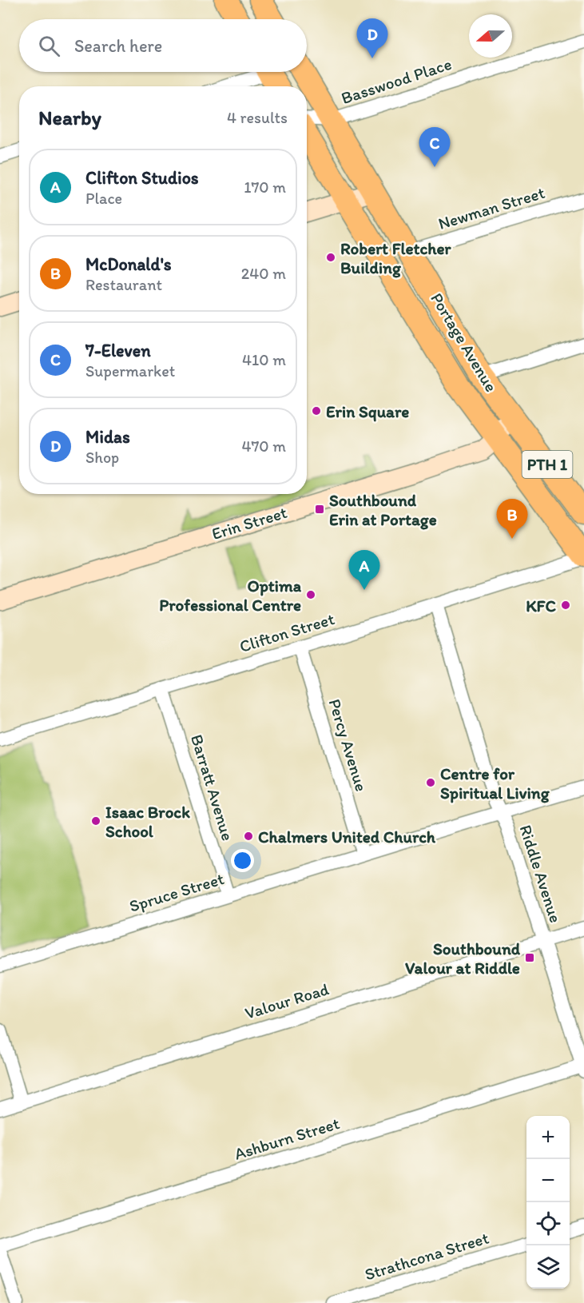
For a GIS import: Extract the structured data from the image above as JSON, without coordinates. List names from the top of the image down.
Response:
{
  "streets": {
    "highway": ["Portage Avenue", "PTH 1"],
    "main road": ["Erin Street"],
    "street": [
      "Basswood Place",
      "Newman Street",
      "Clifton Street",
      "Percy Avenue",
      "Barratt Avenue",
      "Riddle Avenue",
      "Spruce Street",
      "Valour Road",
      "Ashburn Street",
      "Strathcona Street"
    ]
  },
  "crossings": [
    ["Basswood Place", "Portage Avenue"],
    ["Newman Street", "Portage Avenue"],
    ["Portage Avenue", "Erin Street"],
    ["Portage Avenue", "Clifton Street"],
    ["Clifton Street", "Percy Avenue"],
    ["Clifton Street", "Barratt Avenue"],
    ["Clifton Street", "Riddle Avenue"],
    ["Percy Avenue", "Spruce Street"],
    ["Barratt Avenue", "Spruce Street"],
    ["Riddle Avenue", "Spruce Street"],
    ["Riddle Avenue", "Valour Road"],
    ["Riddle Avenue", "Ashburn Street"]
  ],
  "places": {
    "other": [
      "Robert Fletcher Building",
      "Erin Square",
      "Optima Professional Centre",
      "KFC",
      "Centre for Spiritual Living",
      "Isaac Brock School",
      "Chalmers United Church"
    ],
    "transit": ["Southbound Erin at Portage", "Southbound Valour at Riddle"]
  },
  "north": "left",
  "page": {
    "pins": [
      "D",
      "C",
      "B",
      "A"
    ],
    "search": "Search here",
    "heading": ["Nearby", "4 results"],
    "list": [
      {
        "mark": "A",
        "name": "Clifton Studios",
        "note": "Place",
        "value": "170 m"
      },
      {
        "mark": "B",
        "name": "McDonald's",
        "note": "Restaurant",
        "value": "240 m"
      },
      {
        "mark": "C",
        "name": "7-Eleven",
        "note": "Supermarket",
        "value": "410 m"
      },
      {
        "mark": "D",
        "name": "Midas",
        "note": "Shop",
        "value": "470 m"
      }
    ],
    "map_buttons": ["+", "−"]
  }
}
